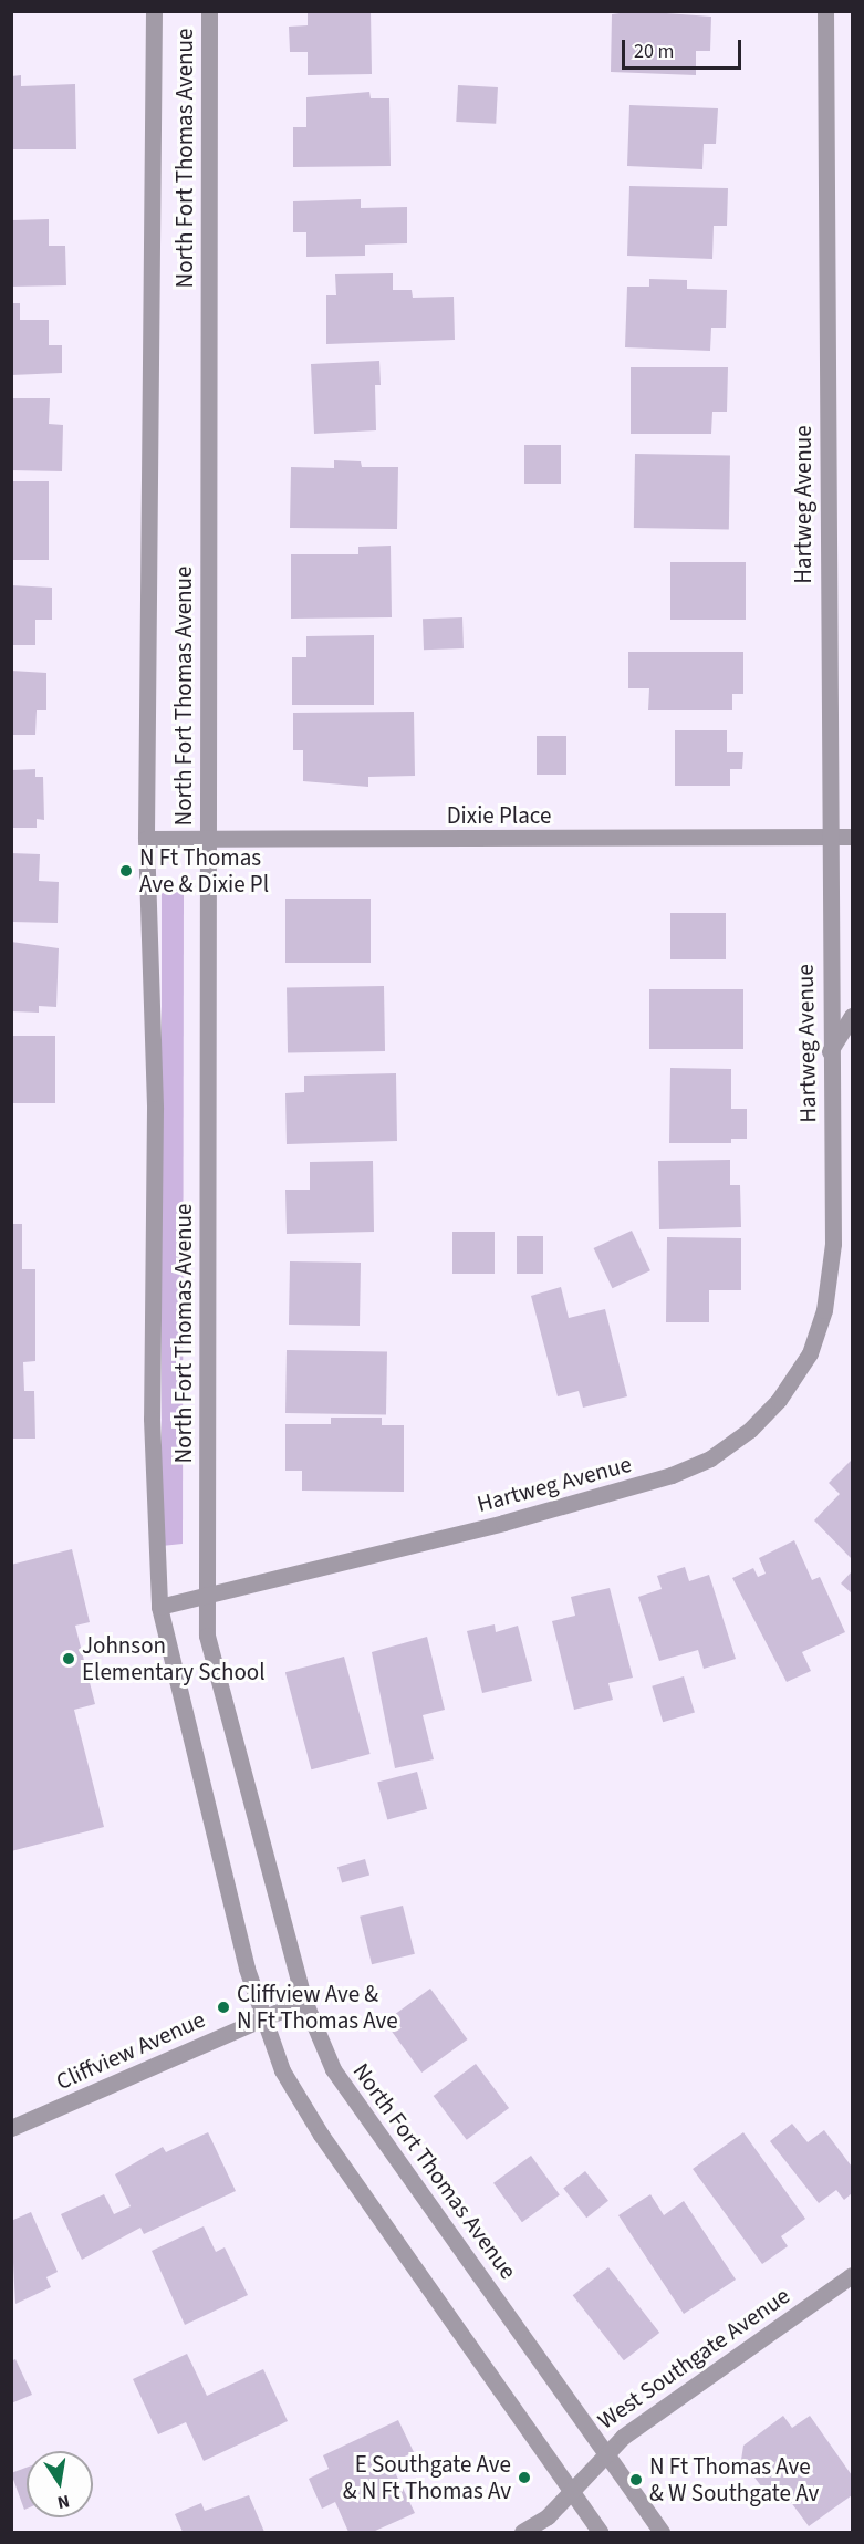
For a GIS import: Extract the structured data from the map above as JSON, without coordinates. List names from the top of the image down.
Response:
{
  "streets": {
    "street": [
      "North Fort Thomas Avenue",
      "Hartweg Avenue",
      "Dixie Place",
      "Cliffview Avenue",
      "West Southgate Avenue"
    ]
  },
  "crossings": [
    ["North Fort Thomas Avenue", "Hartweg Avenue"],
    ["North Fort Thomas Avenue", "Dixie Place"],
    ["North Fort Thomas Avenue", "Cliffview Avenue"],
    ["North Fort Thomas Avenue", "West Southgate Avenue"],
    ["Hartweg Avenue", "Dixie Place"]
  ],
  "places": [
    "N Ft Thomas Ave & Dixie Pl",
    "Johnson Elementary School",
    "Cliffview Ave & N Ft Thomas Ave",
    "E Southgate Ave & N Ft Thomas Av",
    "N Ft Thomas Ave & W Southgate Av"
  ],
  "scale_bar": "20 m",
  "north": "bottom"
}
